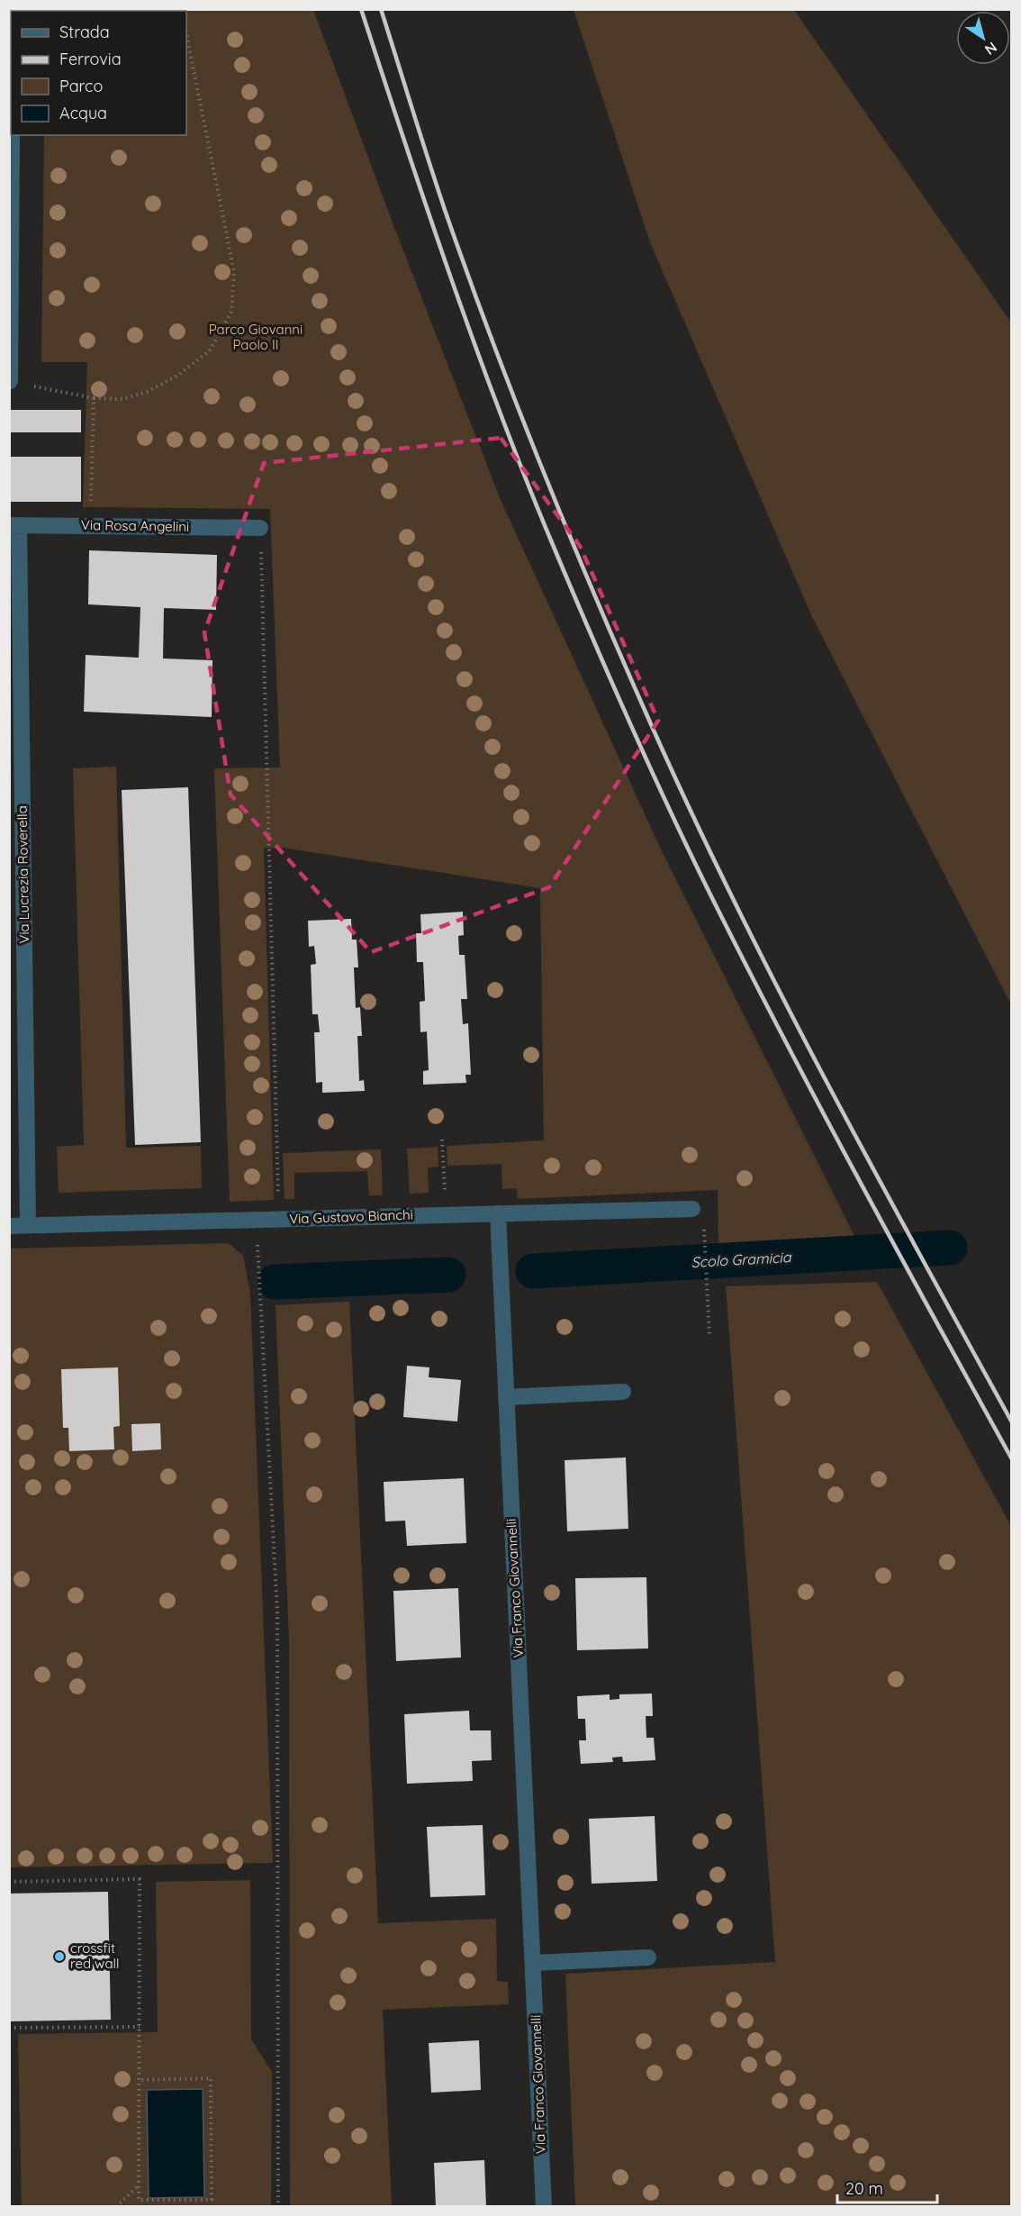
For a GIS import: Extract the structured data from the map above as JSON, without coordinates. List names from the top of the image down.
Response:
{
  "streets": {
    "street": [
      "Via Rosa Angelini",
      "Via Lucrezia Roverella",
      "Via Gustavo Bianchi",
      "Via Franco Giovannelli"
    ]
  },
  "crossings": [
    ["Via Rosa Angelini", "Via Lucrezia Roverella"],
    ["Via Lucrezia Roverella", "Via Gustavo Bianchi"],
    ["Via Gustavo Bianchi", "Via Franco Giovannelli"]
  ],
  "water": ["Scolo Gramicia"],
  "parks": ["Parco Giovanni Paolo II"],
  "places": ["crossfit red wall"],
  "legend": [
    "Strada",
    "Ferrovia",
    "Parco",
    "Acqua"
  ],
  "scale_bar": "20 m",
  "north": "bottom right"
}
